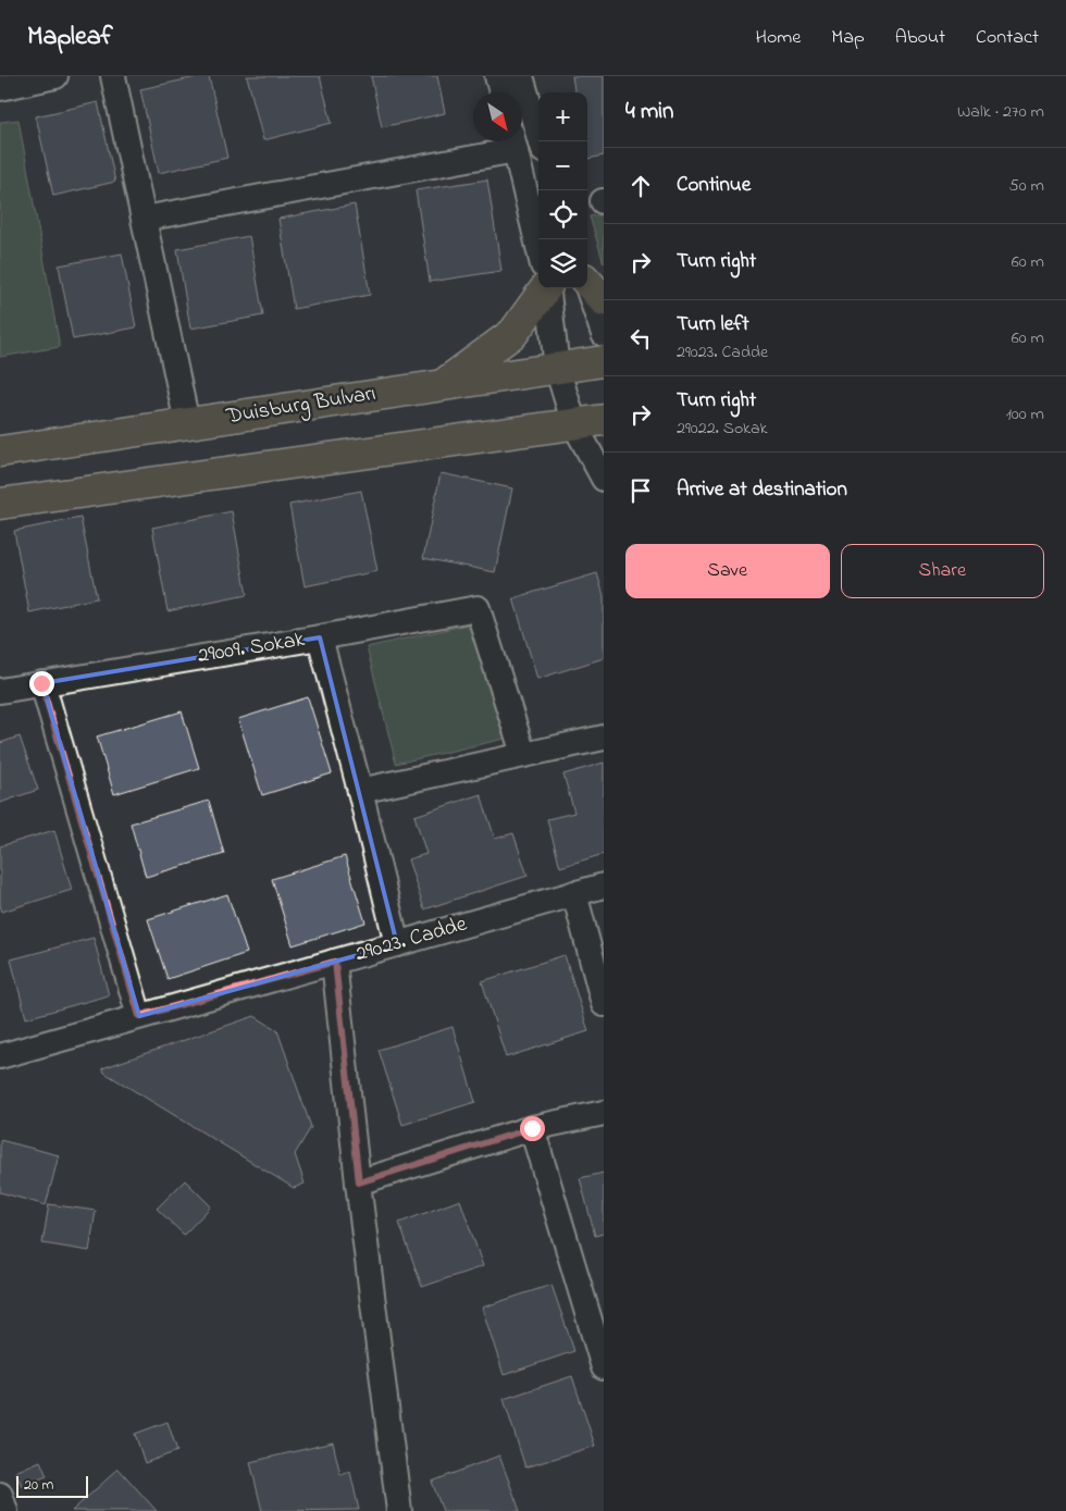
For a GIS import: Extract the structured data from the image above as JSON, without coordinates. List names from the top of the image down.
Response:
{
  "streets": {
    "main road": ["Duisburg Bulvarı"],
    "street": ["29009. Sokak", "29023. Cadde"]
  },
  "crossings": [
    ["29009. Sokak", "29023. Cadde"]
  ],
  "scale_bar": "20 m",
  "north": "bottom right",
  "page": {
    "header": "Mapleaf",
    "nav": [
      "Home",
      "Map",
      "About",
      "Contact"
    ],
    "heading": ["4 min", "Walk · 270 m"],
    "map_buttons": ["+", "−"],
    "list": [
      ["Continue", "50 m"],
      ["Turn right", "60 m"],
      ["Turn left", "29023. Cadde", "60 m"],
      ["Turn right", "29022. Sokak", "100 m"],
      "Arrive at destination"
    ],
    "buttons": ["Save", "Share"],
    "scale": "20 m"
  }
}
